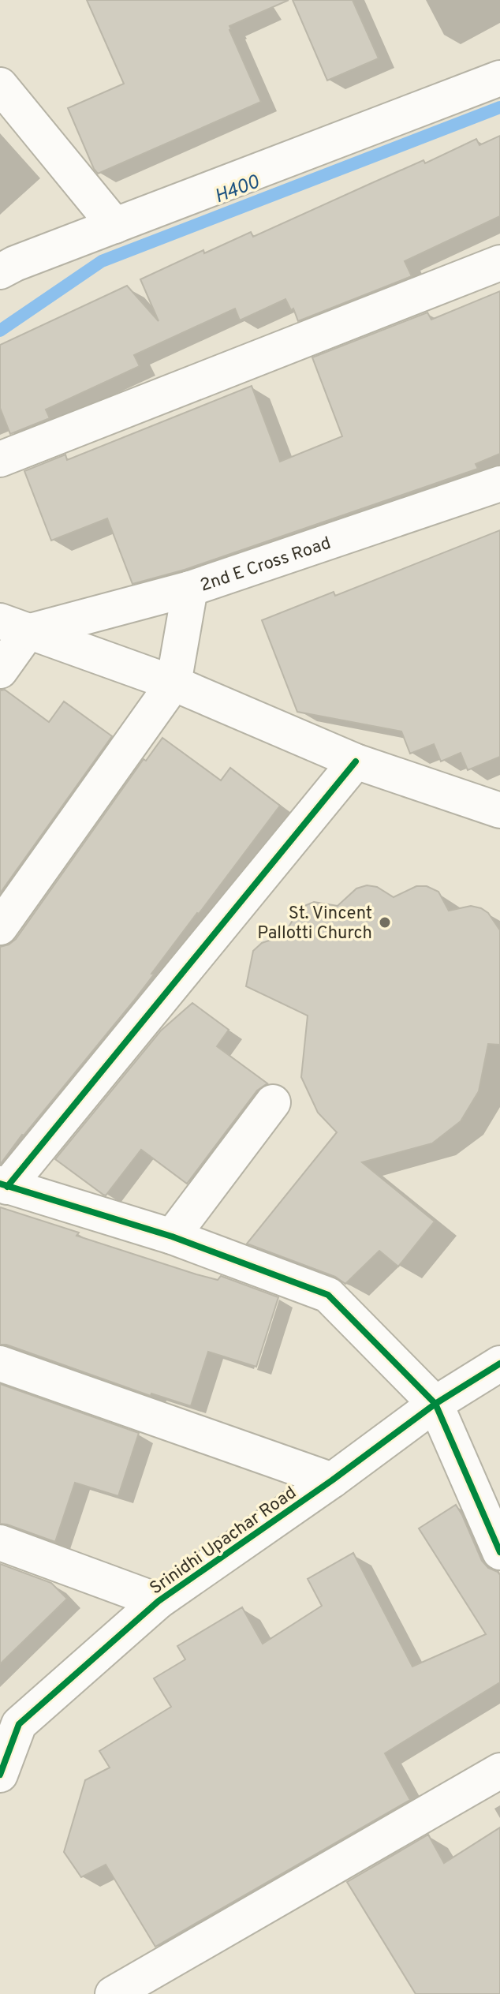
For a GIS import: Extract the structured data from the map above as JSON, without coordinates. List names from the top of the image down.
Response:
{
  "streets": {
    "street": ["2nd E Cross Road", "Srinidhi Upachar Road"]
  },
  "water": ["H400"],
  "places": ["St. Vincent Pallotti Church"]
}
